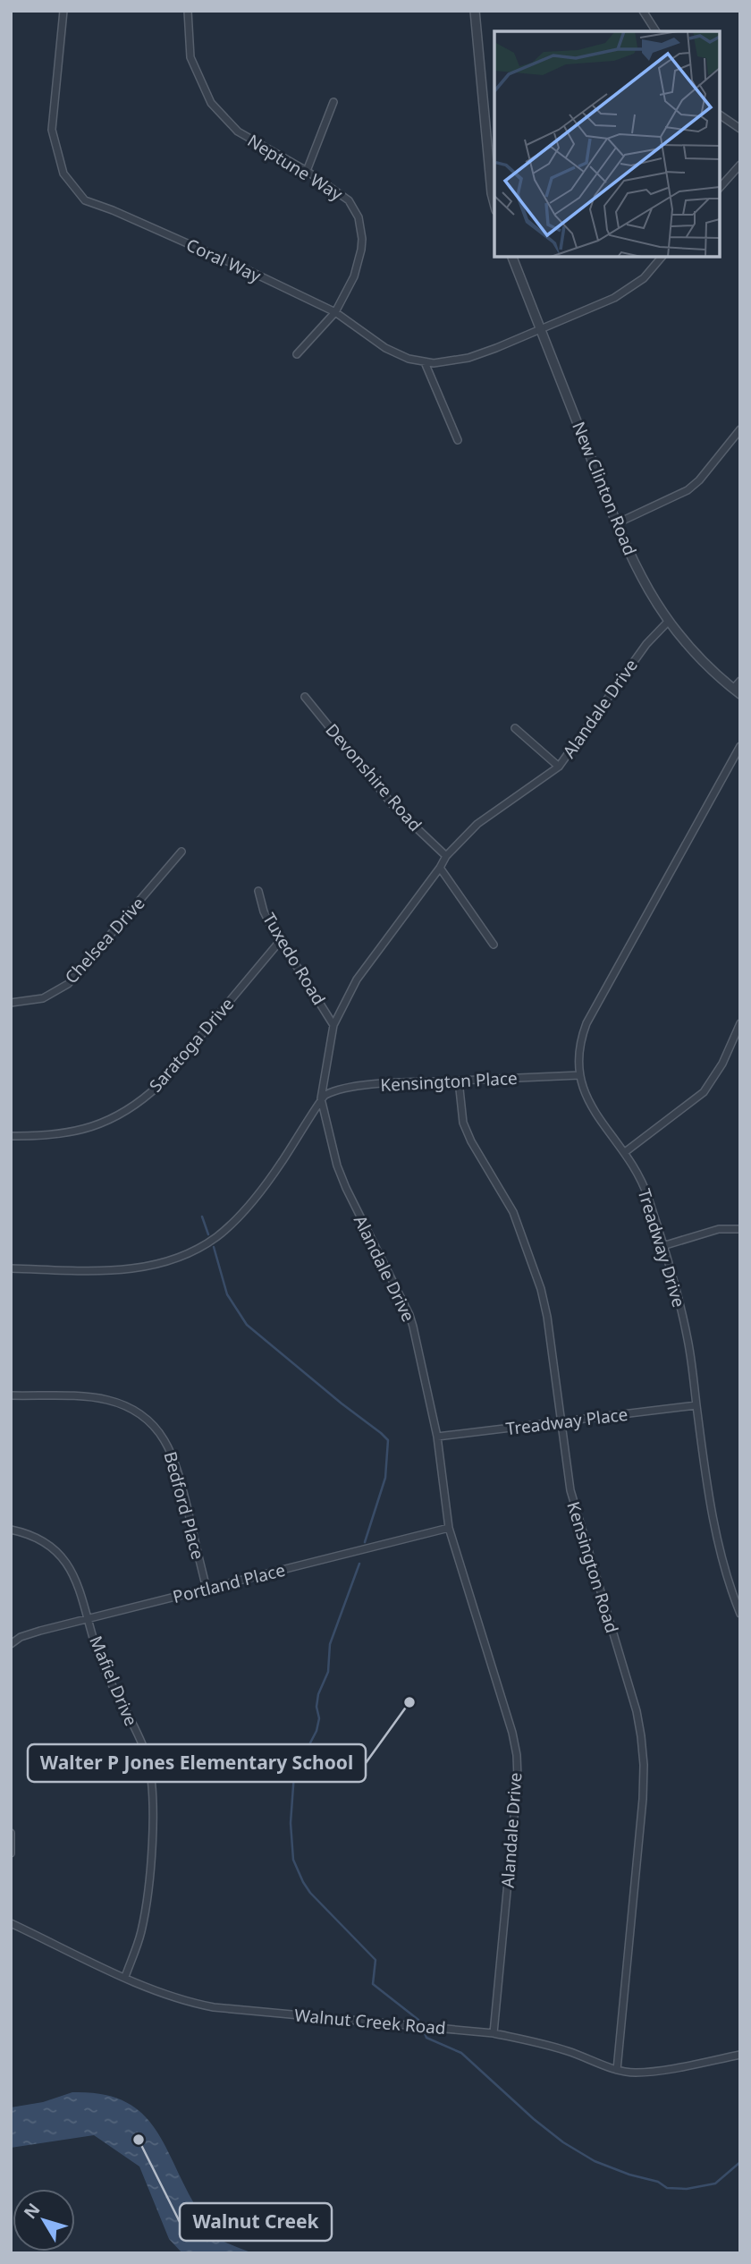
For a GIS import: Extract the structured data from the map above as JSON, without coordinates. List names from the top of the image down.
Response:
{
  "streets": {
    "street": [
      "Neptune Way",
      "Coral Way",
      "New Clinton Road",
      "Alandale Drive",
      "Devonshire Road",
      "Chelsea Drive",
      "Tuxedo Road",
      "Saratoga Drive",
      "Kensington Place",
      "Treadway Drive",
      "Treadway Place",
      "Bedford Place",
      "Kensington Road",
      "Portland Place",
      "Mafiel Drive",
      "Walnut Creek Road"
    ]
  },
  "crossings": [
    ["Neptune Way", "Coral Way"],
    ["Coral Way", "New Clinton Road"],
    ["New Clinton Road", "Alandale Drive"],
    ["Alandale Drive", "Devonshire Road"],
    ["Alandale Drive", "Tuxedo Road"],
    ["Alandale Drive", "Kensington Place"],
    ["Alandale Drive", "Treadway Place"],
    ["Alandale Drive", "Portland Place"],
    ["Alandale Drive", "Walnut Creek Road"],
    ["Tuxedo Road", "Saratoga Drive"],
    ["Kensington Place", "Treadway Drive"],
    ["Kensington Place", "Kensington Road"],
    ["Treadway Drive", "Treadway Place"],
    ["Treadway Place", "Kensington Road"],
    ["Bedford Place", "Portland Place"],
    ["Kensington Road", "Walnut Creek Road"],
    ["Portland Place", "Mafiel Drive"],
    ["Mafiel Drive", "Walnut Creek Road"]
  ],
  "places": ["Walter P Jones Elementary School", "Walnut Creek"],
  "north": "top left"
}
